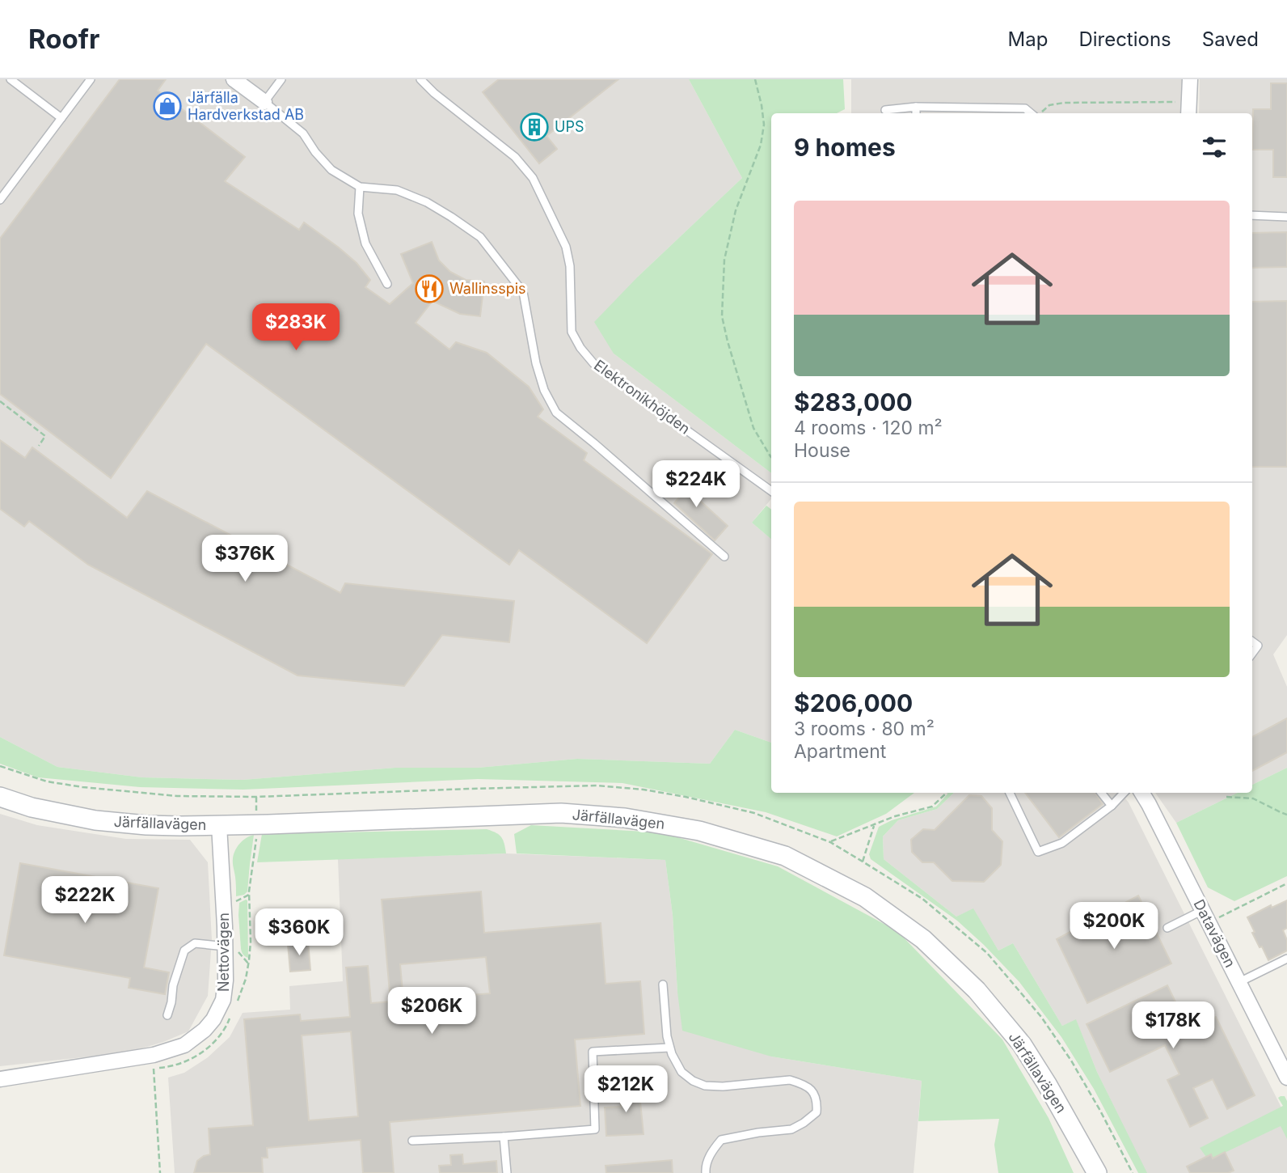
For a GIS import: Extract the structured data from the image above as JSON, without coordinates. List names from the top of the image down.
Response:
{
  "streets": {
    "street": ["Järfällavägen", "Datavägen", "Nettovägen"],
    "lane": ["Elektronikhöjden"]
  },
  "crossings": [
    ["Järfällavägen", "Nettovägen"]
  ],
  "places": {
    "shop": ["Järfälla Hardverkstad AB"],
    "building": ["UPS"],
    "restaurant": ["Wallinsspis"]
  },
  "page": {
    "header": "Roofr",
    "nav": ["Map", "Directions", "Saved"],
    "heading": "9 homes",
    "list": [
      {
        "name": "$283,000",
        "note": "4 rooms · 120 m² · House"
      },
      {
        "name": "$206,000",
        "note": "3 rooms · 80 m² · Apartment"
      }
    ],
    "price": [
      "$283K",
      "$224K",
      "$376K",
      "$222K",
      "$200K",
      "$360K",
      "$206K",
      "$178K",
      "$212K"
    ]
  }
}
